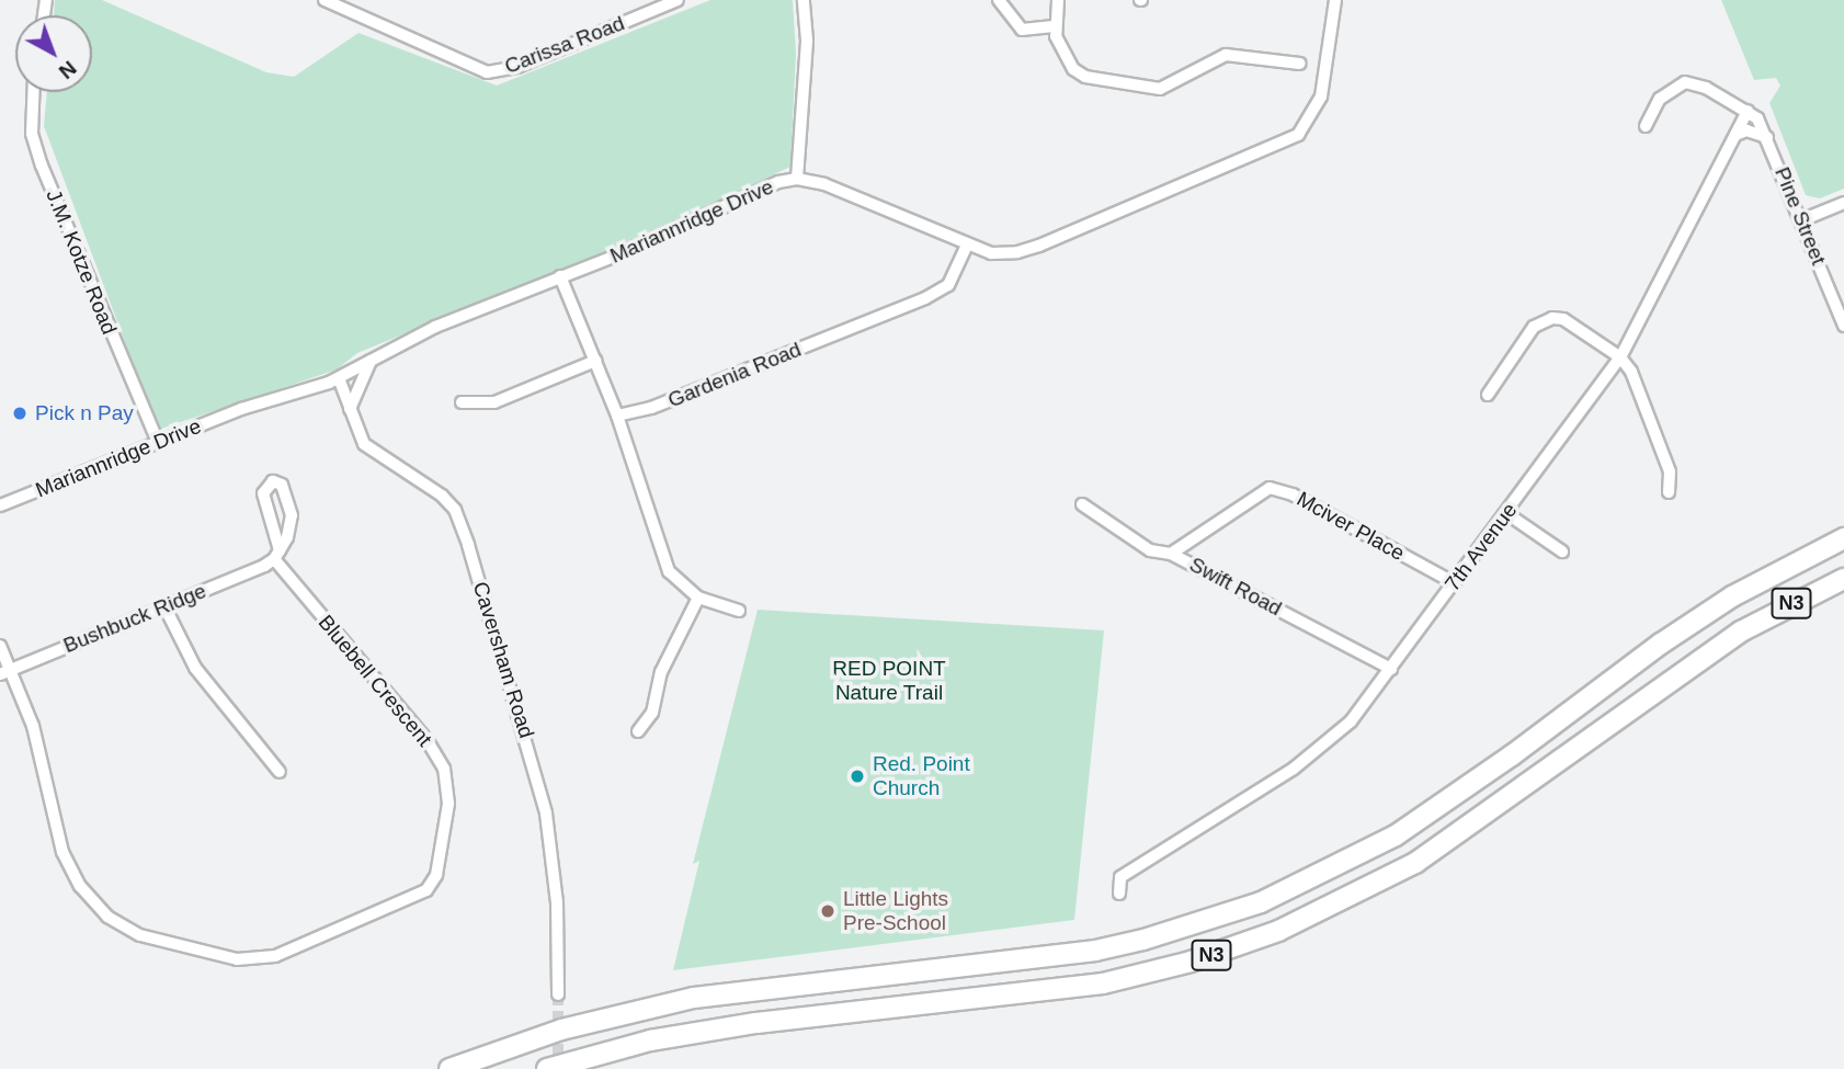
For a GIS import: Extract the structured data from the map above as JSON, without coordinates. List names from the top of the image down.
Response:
{
  "streets": {
    "highway": ["N3"],
    "street": [
      "Carissa Road",
      "Pine Street",
      "Mariannridge Drive",
      "J.M. Kotze Road",
      "Gardenia Road",
      "Mciver Place",
      "7th Avenue",
      "Swift Road",
      "Bushbuck Ridge",
      "Caversham Road",
      "Bluebell Crescent"
    ]
  },
  "crossings": [
    ["Pine Street", "7th Avenue"],
    ["Mariannridge Drive", "J.M. Kotze Road"],
    ["Mariannridge Drive", "Gardenia Road"],
    ["Mariannridge Drive", "Caversham Road"],
    ["Mciver Place", "7th Avenue"],
    ["Mciver Place", "Swift Road"],
    ["7th Avenue", "Swift Road"],
    ["Bushbuck Ridge", "Bluebell Crescent"]
  ],
  "parks": ["RED POINT Nature Trail"],
  "places": ["Pick n Pay", "Red. Point Church", "Little Lights Pre-School"],
  "north": "bottom right"
}
